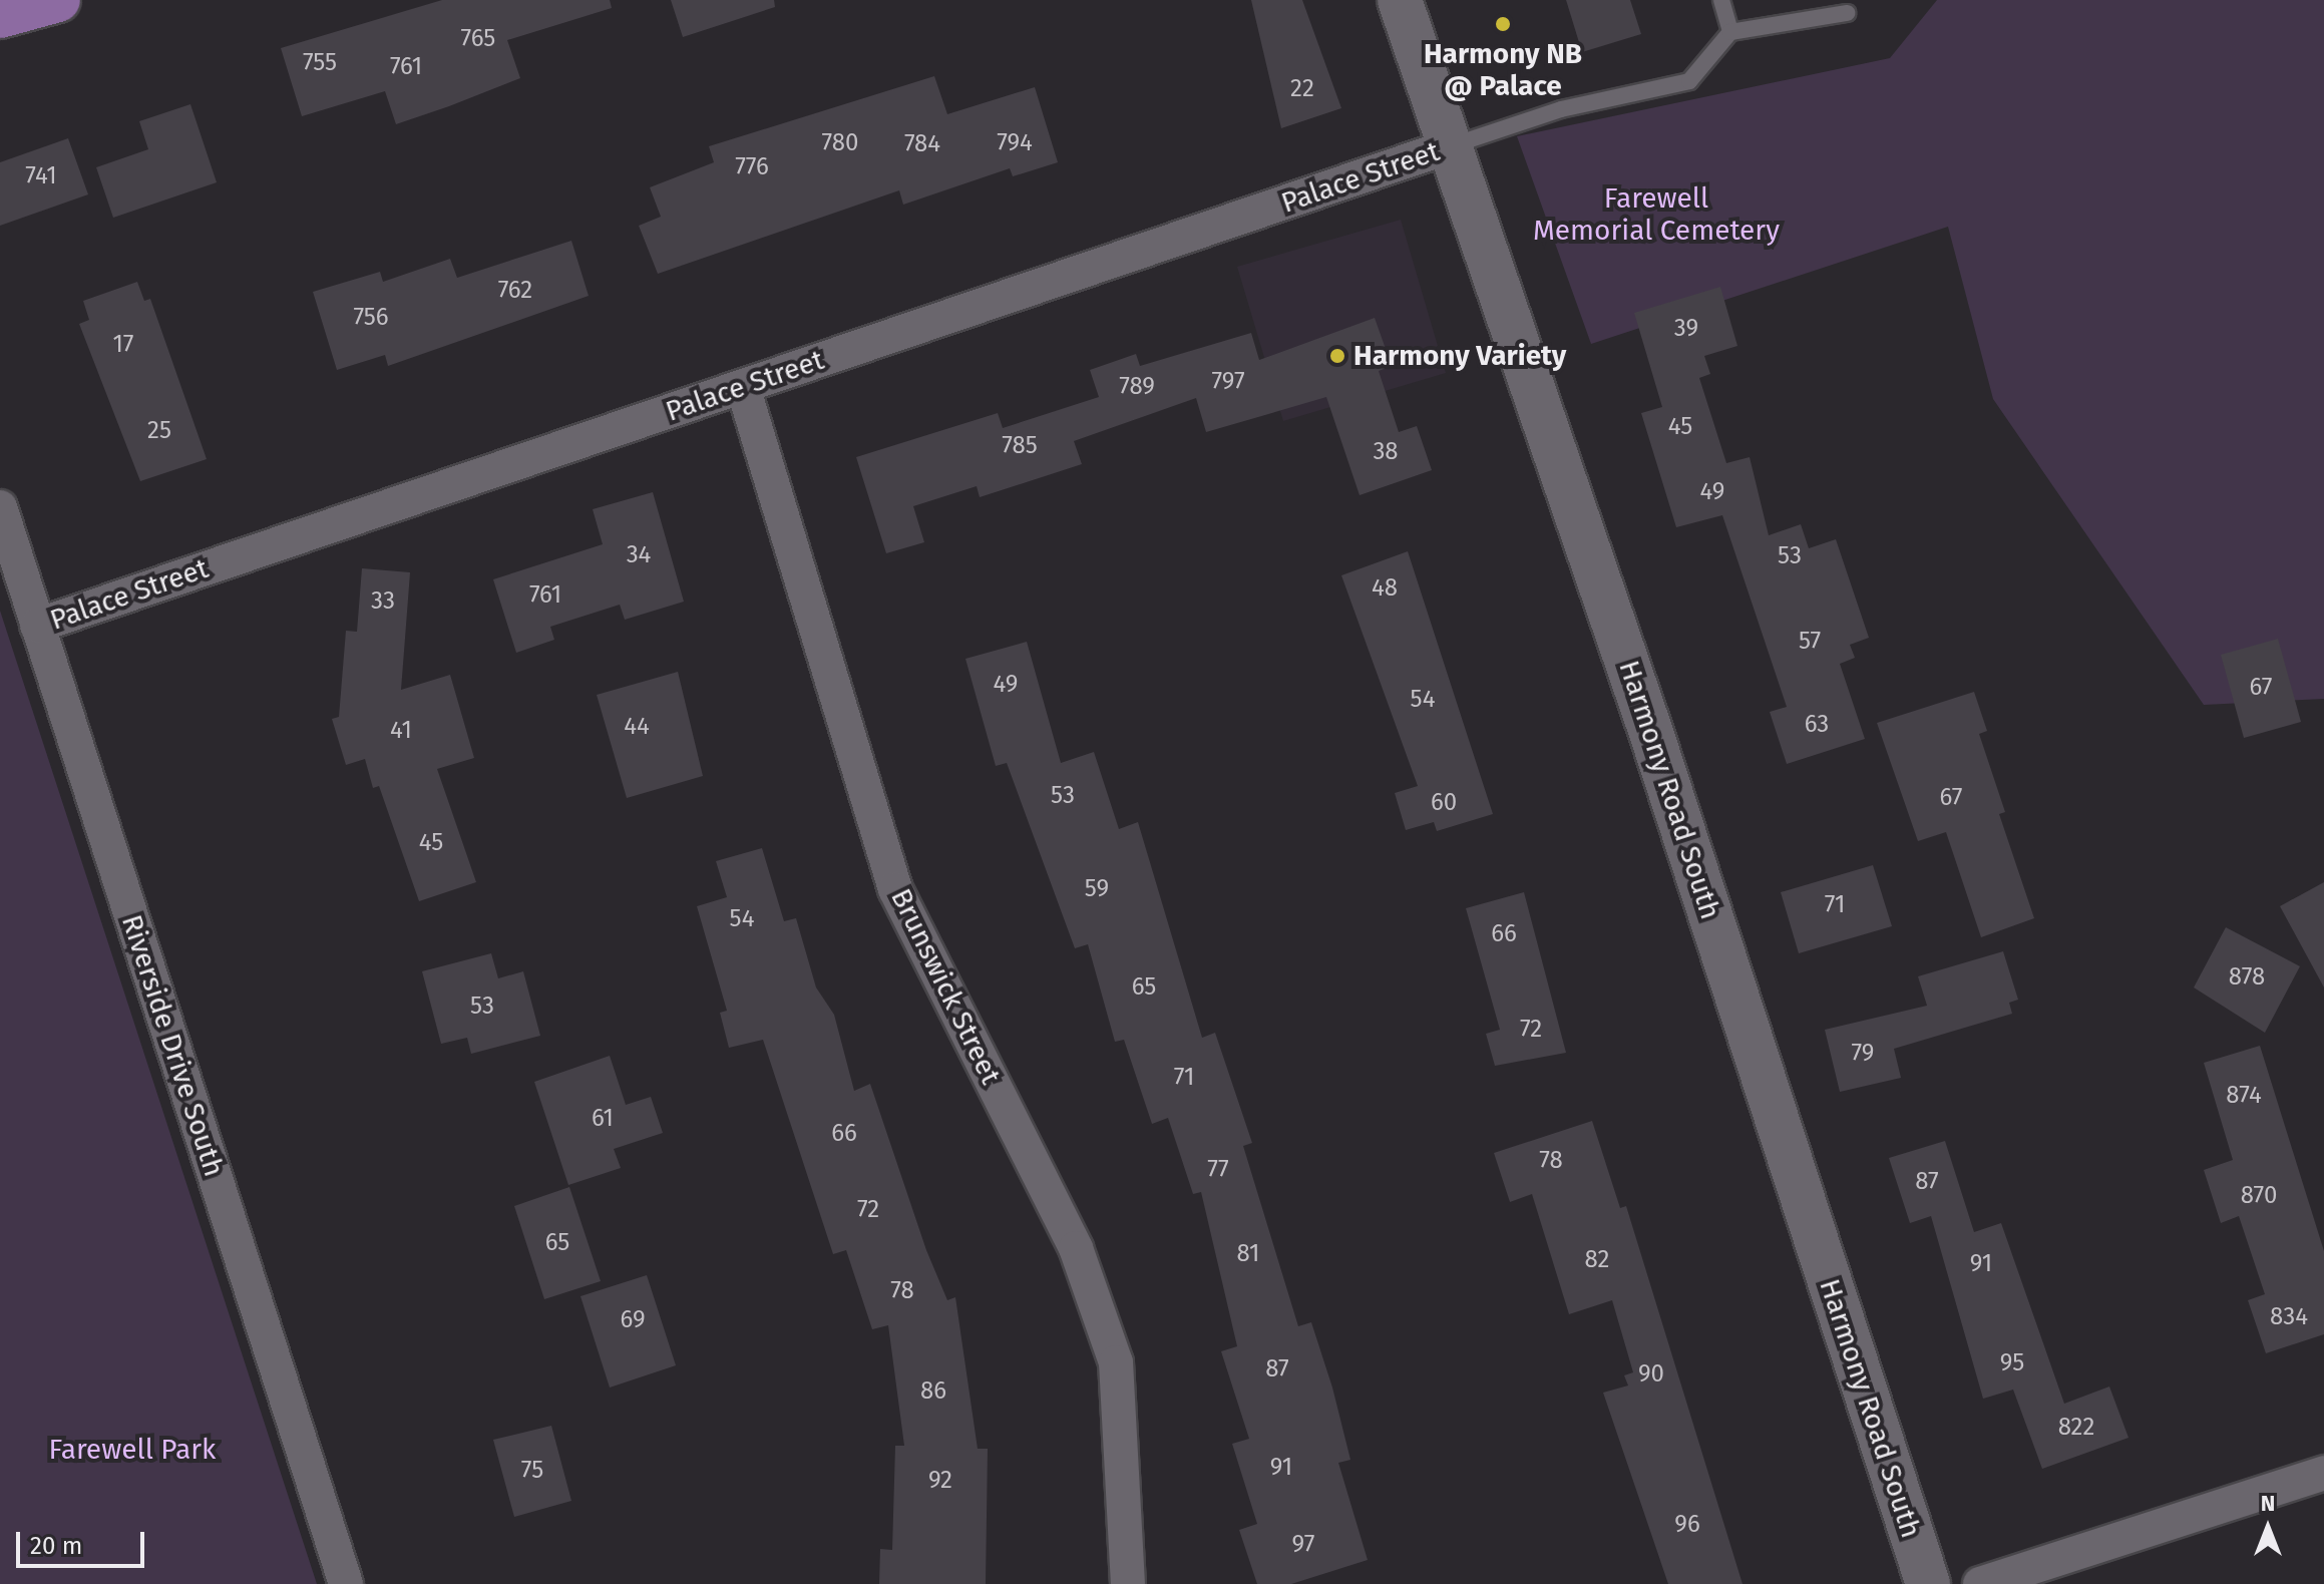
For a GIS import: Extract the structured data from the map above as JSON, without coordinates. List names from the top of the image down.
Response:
{
  "streets": {
    "main road": ["Harmony Road South"],
    "street": ["Palace Street", "Brunswick Street", "Riverside Drive South"]
  },
  "crossings": [
    ["Palace Street", "Harmony Road South"],
    ["Palace Street", "Brunswick Street"],
    ["Palace Street", "Riverside Drive South"]
  ],
  "parks": ["Farewell Memorial Cemetery", "Farewell Park"],
  "places": ["Harmony NB @ Palace", "Harmony Variety"],
  "house_numbers": [
    "765",
    "755",
    "761",
    "22",
    "780",
    "794",
    "784",
    "776",
    "741",
    "762",
    "756",
    "39",
    "17",
    "797",
    "789",
    "45",
    "25",
    "785",
    "38",
    "49",
    "34",
    "53",
    "48",
    "761",
    "33",
    "57",
    "49",
    "67",
    "54",
    "63",
    "44",
    "41",
    "53",
    "67",
    "60",
    "45",
    "59",
    "71",
    "54",
    "66",
    "878",
    "65",
    "53",
    "72",
    "79",
    "71",
    "874",
    "61",
    "66",
    "78",
    "77",
    "87",
    "870",
    "72",
    "65",
    "81",
    "82",
    "91",
    "78",
    "834",
    "69",
    "95",
    "87",
    "90",
    "86",
    "822",
    "91",
    "75",
    "92",
    "96",
    "97"
  ],
  "scale_bar": "20 m",
  "north": "top"
}
